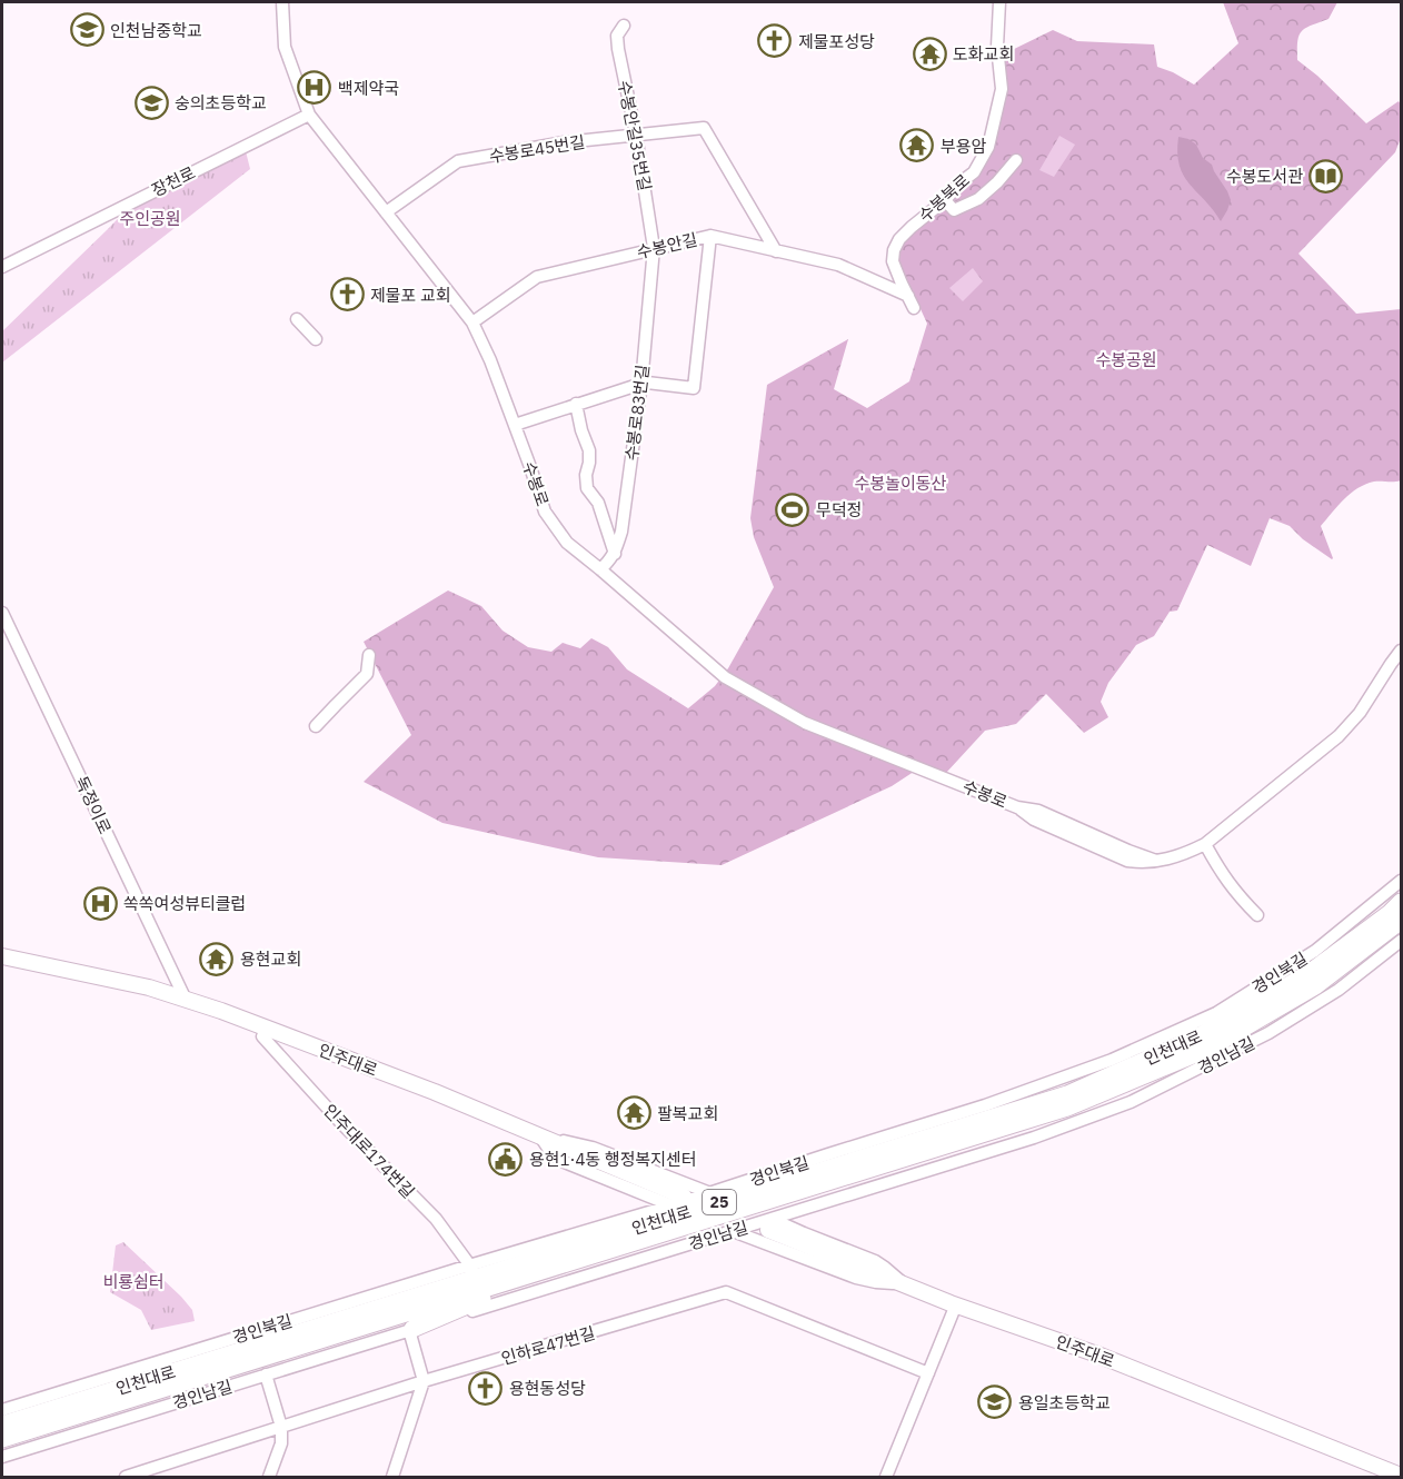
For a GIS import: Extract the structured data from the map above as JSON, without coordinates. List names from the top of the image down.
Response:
{
  "streets": {
    "highway": ["인천대로", "25"],
    "main road": ["인주대로"],
    "street": [
      "수봉안길35번길",
      "수봉로45번길",
      "장천로",
      "수봉북로",
      "수봉안길",
      "수봉로83번길",
      "수봉로",
      "독정이로",
      "경인북길",
      "경인남길",
      "인주대로174번길",
      "인하로47번길"
    ]
  },
  "crossings": [
    ["수봉안길35번길", "수봉로45번길"],
    ["수봉안길35번길", "수봉안길"],
    ["수봉안길35번길", "수봉로83번길"],
    ["수봉로45번길", "수봉안길"],
    ["수봉로45번길", "수봉로"],
    ["장천로", "수봉로"],
    ["수봉북로", "수봉안길"],
    ["수봉안길", "수봉로83번길"],
    ["수봉안길", "수봉로"],
    ["수봉로83번길", "수봉로"],
    ["독정이로", "인주대로"],
    ["경인북길", "인주대로"],
    ["경인북길", "인주대로174번길"],
    ["경인남길", "인주대로"],
    ["인주대로", "인주대로174번길"]
  ],
  "parks": [
    "주인공원",
    "수봉공원",
    "수봉놀이동산",
    "비룡쉼터"
  ],
  "places": {
    "school or university": ["인천남중학교", "숭의초등학교", "용일초등학교"],
    "church": ["제물포성당", "제물포 교회", "용현동성당"],
    "temple": [
      "도화교회",
      "부용암",
      "용현교회",
      "팔복교회"
    ],
    "hospital": ["백제약국", "쏙쏙여성뷰티클럽"],
    "library": ["수봉도서관"],
    "sports": ["무덕정"],
    "public building": ["용현1·4동 행정복지센터"]
  }
}
